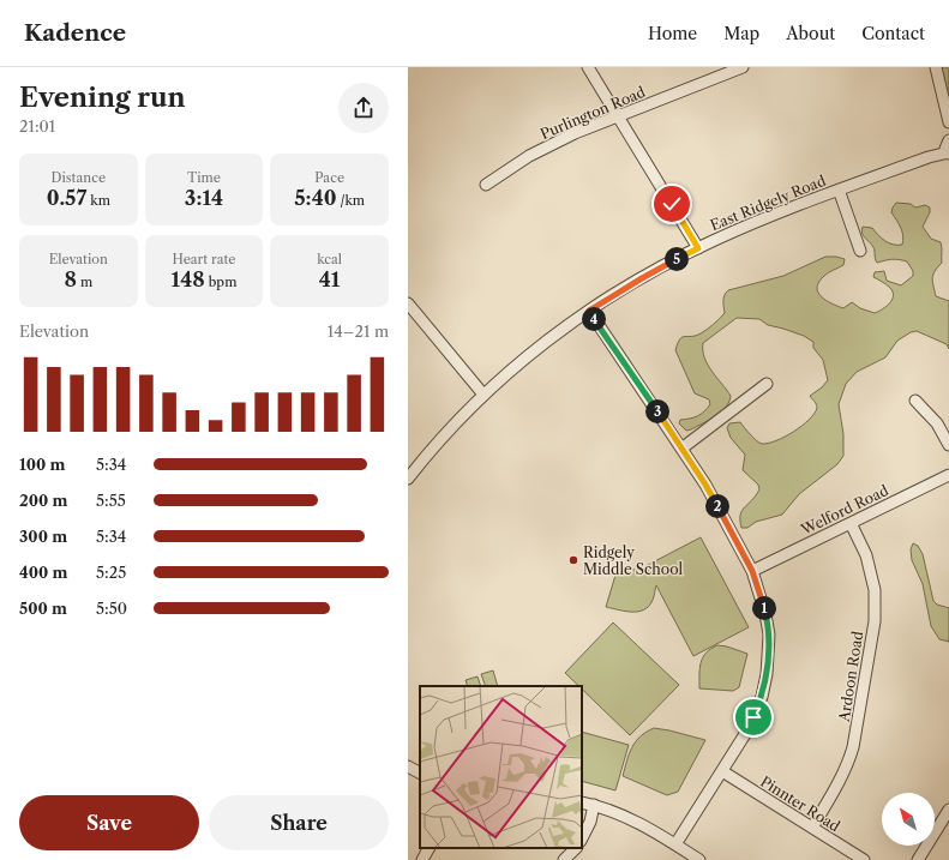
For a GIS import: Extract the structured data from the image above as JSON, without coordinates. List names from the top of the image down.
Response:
{
  "streets": {
    "street": [
      "Purlington Road",
      "East Ridgely Road",
      "Welford Road",
      "Ardoon Road",
      "Pinnter Road"
    ]
  },
  "crossings": [
    ["Welford Road", "Ardoon Road"],
    ["Ardoon Road", "Pinnter Road"]
  ],
  "places": ["Ridgely Middle School"],
  "north": "top left",
  "page": {
    "header": "Kadence",
    "nav": [
      "Home",
      "Map",
      "About",
      "Contact"
    ],
    "heading": ["Evening run", "21:01"],
    "stats": [
      ["Distance", "0.57 km"],
      ["Time", "3:14"],
      ["Pace", "5:40 /km"],
      ["Elevation", "8 m"],
      ["Heart rate", "148 bpm"],
      ["kcal", "41"]
    ],
    "pins": [
      "5",
      "4",
      "3",
      "2",
      "1"
    ],
    "chart": ["Elevation", "14–21 m"],
    "list": [
      {
        "name": "100 m",
        "note": "5:34"
      },
      {
        "name": "200 m",
        "note": "5:55"
      },
      {
        "name": "300 m",
        "note": "5:34"
      },
      {
        "name": "400 m",
        "note": "5:25"
      },
      {
        "name": "500 m",
        "note": "5:50"
      }
    ],
    "buttons": ["Save", "Share"]
  }
}
